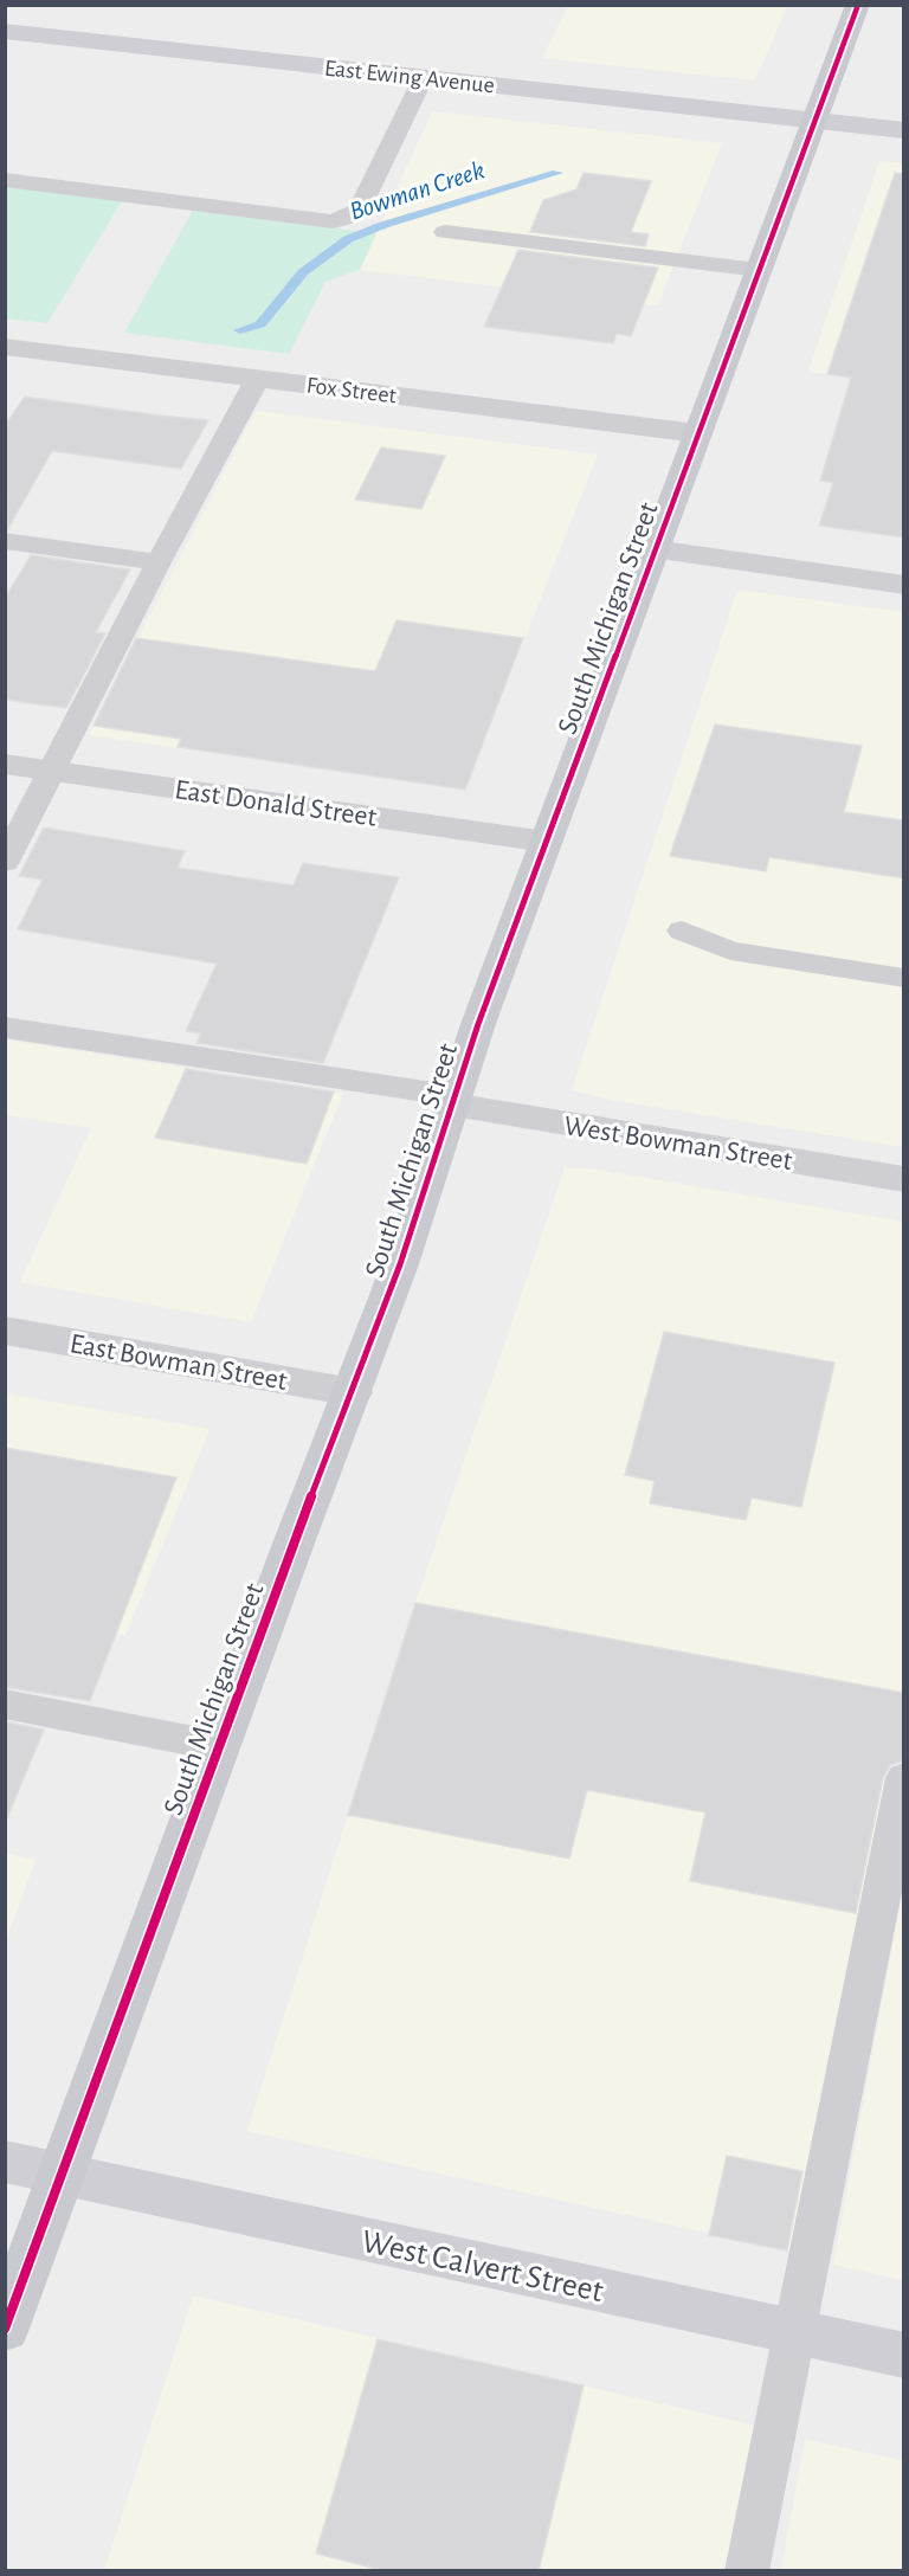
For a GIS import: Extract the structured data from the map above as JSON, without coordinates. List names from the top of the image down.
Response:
{
  "streets": {
    "main road": ["South Michigan Street"],
    "street": [
      "East Ewing Avenue",
      "Fox Street",
      "East Donald Street",
      "West Bowman Street",
      "East Bowman Street",
      "West Calvert Street"
    ]
  },
  "crossings": [
    ["East Ewing Avenue", "South Michigan Street"],
    ["Fox Street", "South Michigan Street"],
    ["South Michigan Street", "East Donald Street"],
    ["South Michigan Street", "West Bowman Street"],
    ["South Michigan Street", "East Bowman Street"],
    ["South Michigan Street", "West Calvert Street"]
  ],
  "water": ["Bowman Creek"]
}
